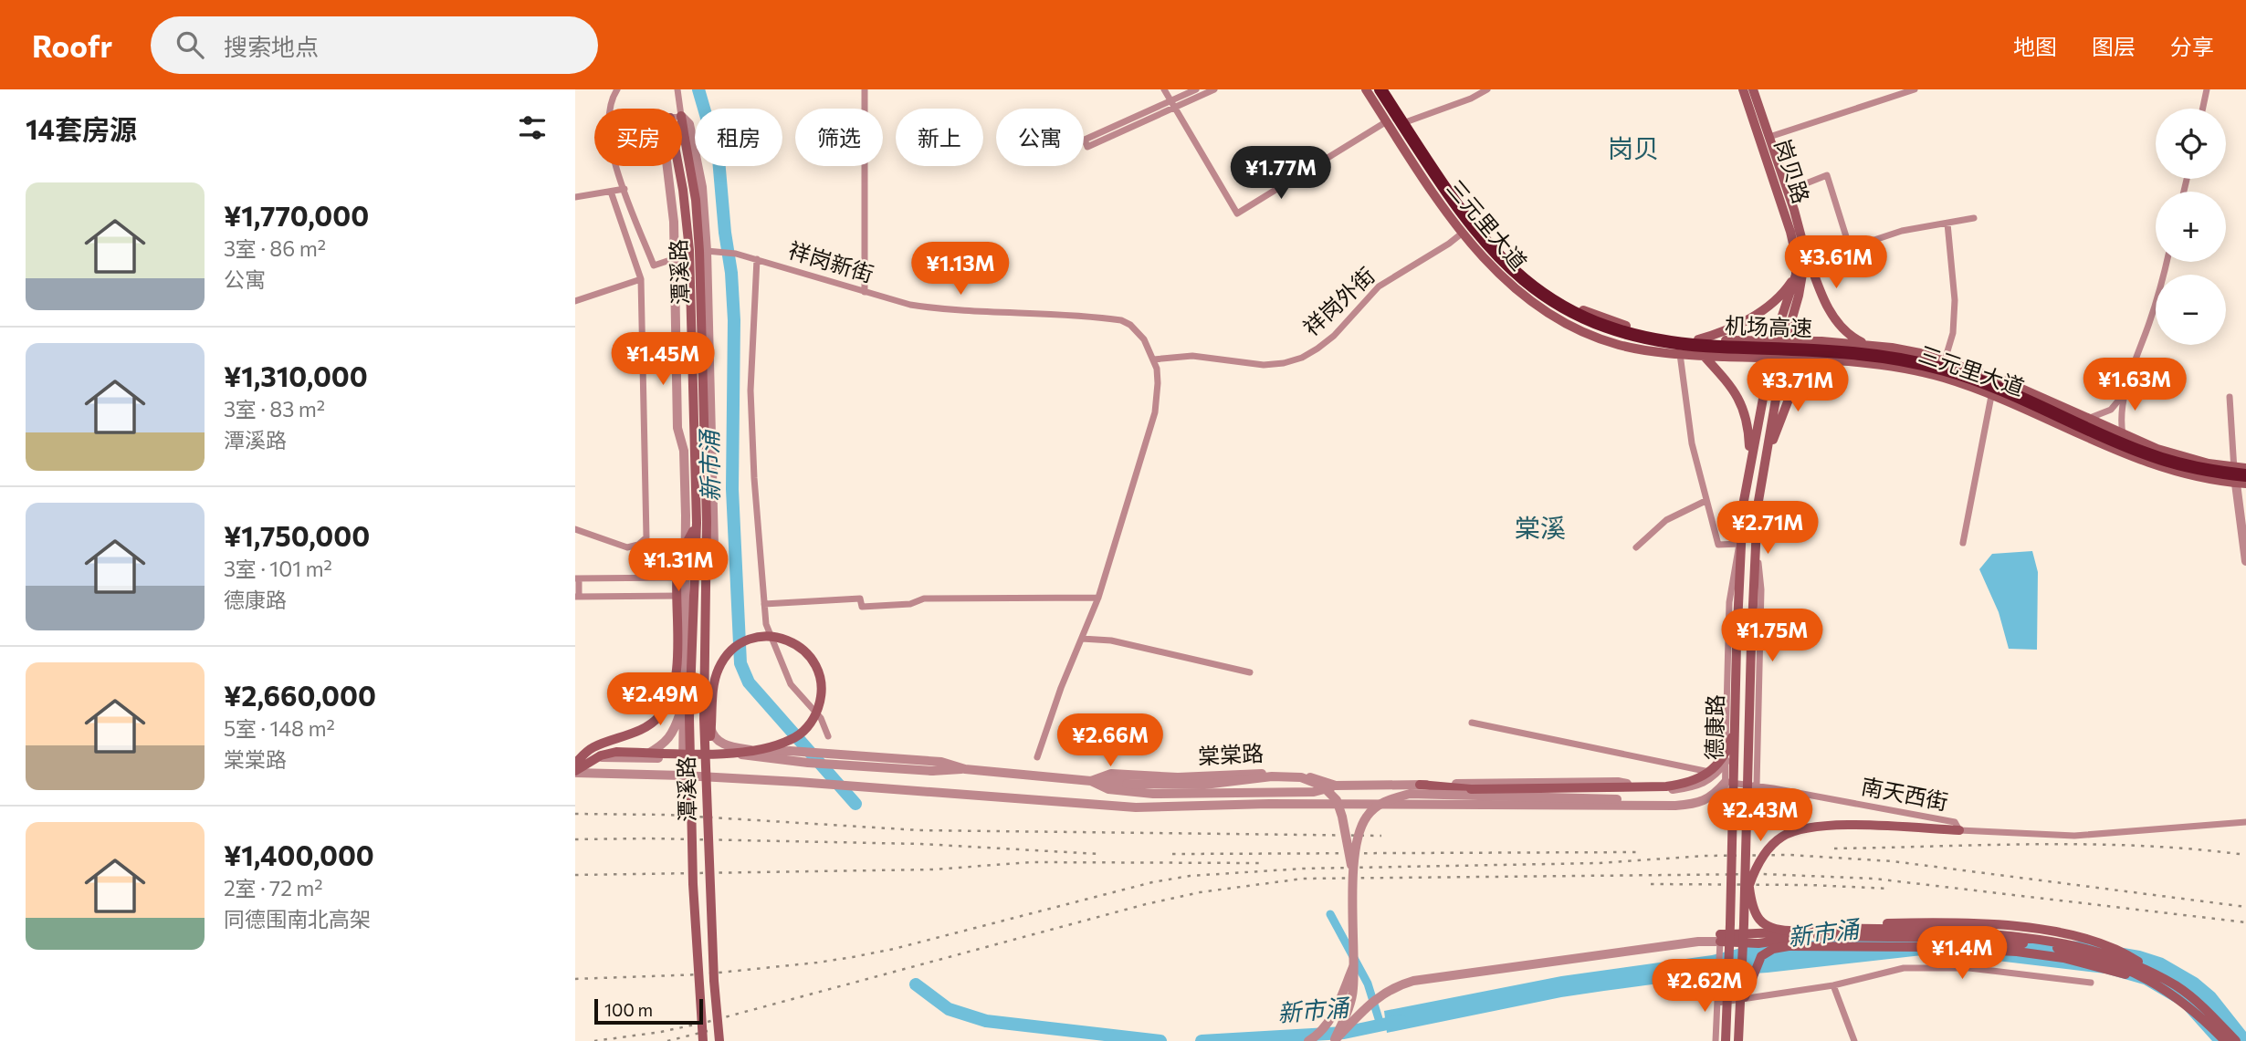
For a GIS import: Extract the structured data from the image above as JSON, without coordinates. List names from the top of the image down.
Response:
{
  "streets": {
    "highway": ["机场高速"],
    "main road": [
      "岗贝路",
      "三元里大道",
      "潭溪路",
      "德康路"
    ],
    "street": [
      "祥岗新街",
      "祥岗外街",
      "棠棠路",
      "南天西街"
    ]
  },
  "crossings": [
    ["岗贝路", "三元里大道"],
    ["岗贝路", "德康路"],
    ["三元里大道", "祥岗外街"],
    ["三元里大道", "机场高速"],
    ["三元里大道", "德康路"],
    ["祥岗新街", "祥岗外街"],
    ["棠棠路", "南天西街"]
  ],
  "districts": ["岗贝", "棠溪"],
  "water": ["新市涌"],
  "scale_bar": "100 m",
  "page": {
    "header": "Roofr",
    "search": "搜索地点",
    "nav": ["地图", "图层", "分享"],
    "heading": "14套房源",
    "map_buttons": ["+", "−"],
    "chip": [
      "买房",
      "租房",
      "筛选",
      "新上",
      "公寓"
    ],
    "price": [
      "¥1.77M",
      "¥3.61M",
      "¥1.13M",
      "¥1.45M",
      "¥1.63M",
      "¥3.71M",
      "¥2.71M",
      "¥1.31M",
      "¥1.75M",
      "¥2.49M",
      "¥2.66M",
      "¥2.43M",
      "¥1.4M",
      "¥2.62M"
    ],
    "list": [
      {
        "name": "¥1,770,000",
        "note": "3室 · 86 m² · 公寓"
      },
      {
        "name": "¥1,310,000",
        "note": "3室 · 83 m² · 潭溪路"
      },
      {
        "name": "¥1,750,000",
        "note": "3室 · 101 m² · 德康路"
      },
      {
        "name": "¥2,660,000",
        "note": "5室 · 148 m² · 棠棠路"
      },
      {
        "name": "¥1,400,000",
        "note": "2室 · 72 m² · 同德围南北高架"
      }
    ],
    "scale": "100 m"
  }
}
